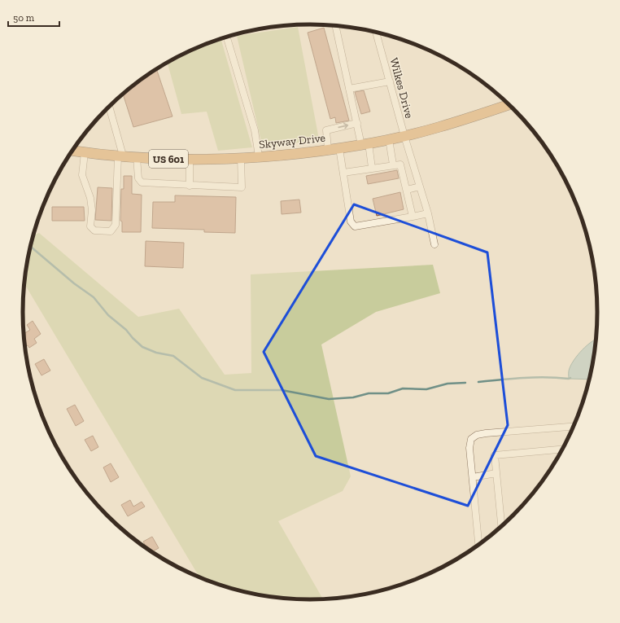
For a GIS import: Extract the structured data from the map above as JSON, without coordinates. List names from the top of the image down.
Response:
{
  "streets": {
    "highway": ["Skyway Drive", "US 601"],
    "street": ["Wilkes Drive"]
  },
  "crossings": [
    ["Wilkes Drive", "Skyway Drive"]
  ],
  "scale_bar": "50 m"
}
